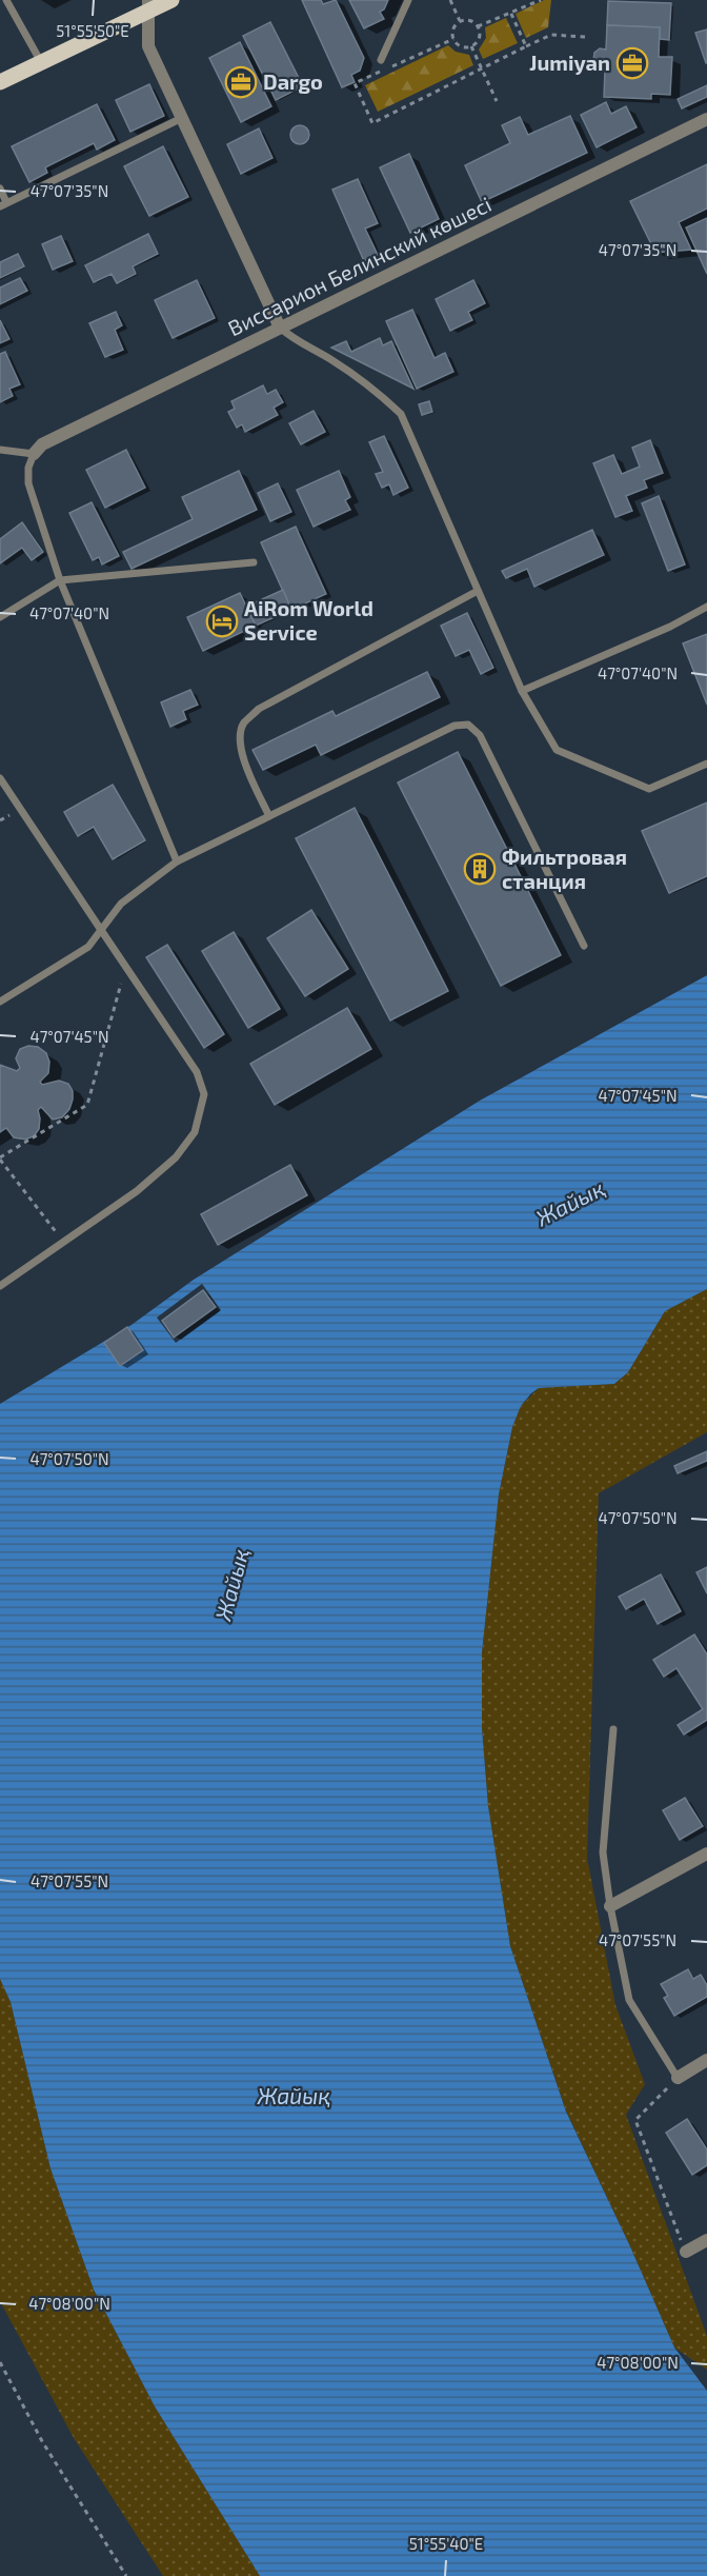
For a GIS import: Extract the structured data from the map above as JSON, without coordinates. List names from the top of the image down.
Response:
{
  "streets": {
    "street": ["Виссарион Белинский көшесі"]
  },
  "water": ["Жайық"],
  "places": {
    "office": ["Jumiyan", "Dargo"],
    "hotel": ["AiRom World Service"],
    "building": ["Фильтровая станция"]
  },
  "coordinates": [
    "51°55'50\"E",
    "47°07'35\"N",
    "47°07'40\"N",
    "47°07'45\"N",
    "47°07'50\"N",
    "47°07'55\"N",
    "47°08'00\"N",
    "51°55'40\"E"
  ]
}
